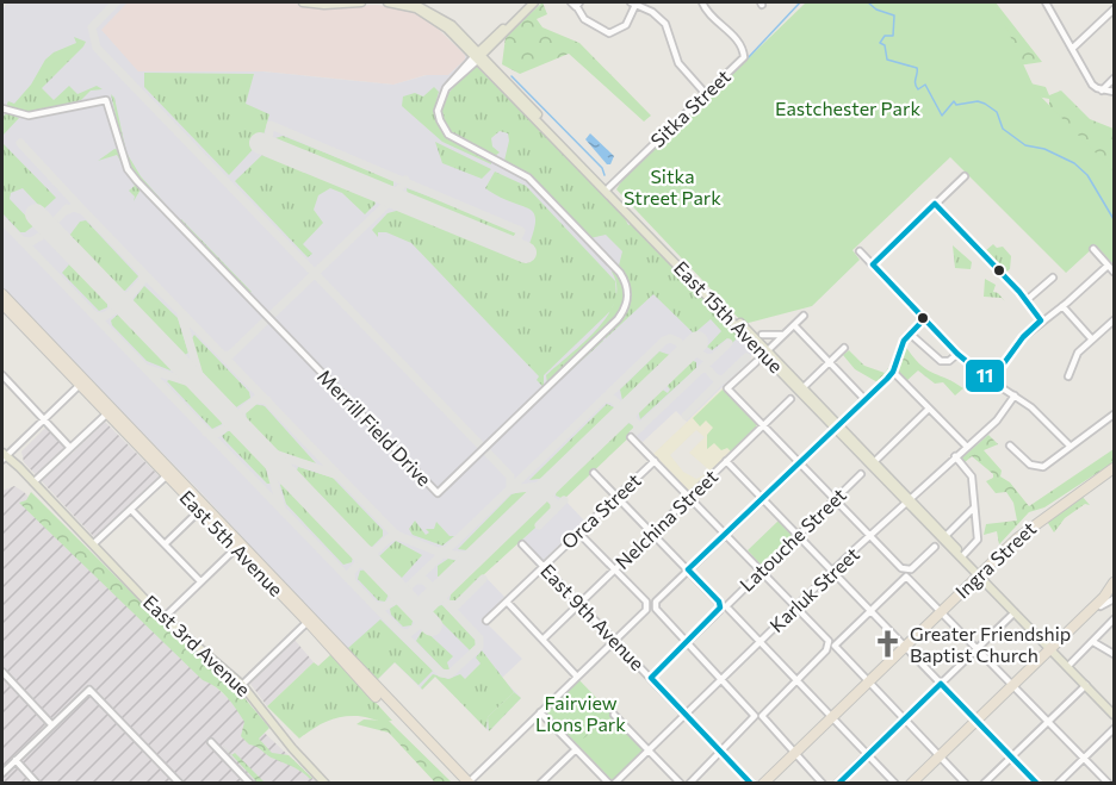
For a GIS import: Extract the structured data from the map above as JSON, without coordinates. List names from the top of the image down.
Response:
{
  "streets": {
    "highway": ["East 5th Avenue", "Ingra Street"],
    "main road": ["East 15th Avenue", "East 3rd Avenue"],
    "street": [
      "Sitka Street",
      "Merrill Field Drive",
      "Orca Street",
      "Nelchina Street",
      "Latouche Street",
      "Karluk Street",
      "East 9th Avenue"
    ]
  },
  "crossings": [
    ["Sitka Street", "East 15th Avenue"],
    ["East 15th Avenue", "Merrill Field Drive"],
    ["East 15th Avenue", "Ingra Street"],
    ["East 15th Avenue", "Karluk Street"],
    ["Orca Street", "East 9th Avenue"],
    ["Nelchina Street", "East 9th Avenue"],
    ["Latouche Street", "East 9th Avenue"],
    ["Karluk Street", "East 9th Avenue"]
  ],
  "parks": ["Eastchester Park", "Sitka Street Park", "Fairview Lions Park"],
  "places": {
    "church": ["Greater Friendship Baptist Church"]
  },
  "lines": ["transit line 11"]
}
